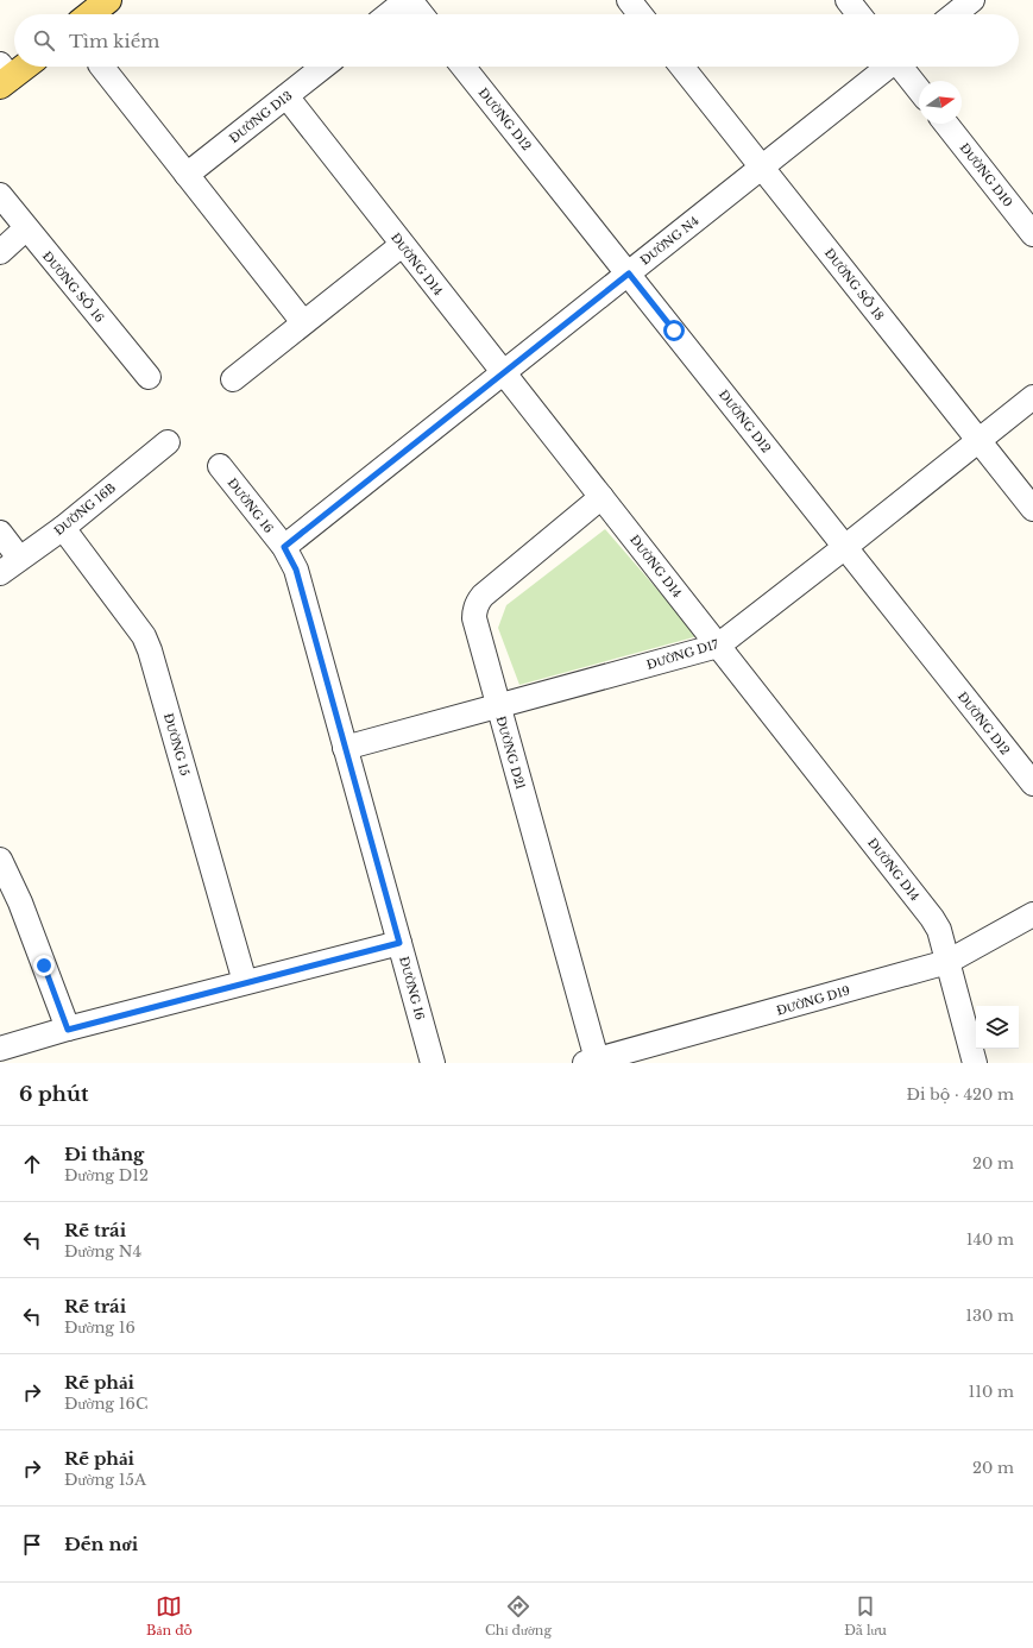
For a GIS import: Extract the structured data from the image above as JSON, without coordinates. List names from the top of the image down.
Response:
{
  "streets": {
    "street": [
      "ĐƯỜNG D13",
      "ĐƯỜNG D12",
      "ĐƯỜNG D10",
      "ĐƯỜNG N4",
      "ĐƯỜNG D14",
      "ĐƯỜNG SỐ 18",
      "ĐƯỜNG SỐ 16",
      "ĐƯỜNG 16",
      "ĐƯỜNG 16B",
      "ĐƯỜNG D17",
      "ĐƯỜNG 15",
      "ĐƯỜNG D21",
      "ĐƯỜNG D19"
    ]
  },
  "crossings": [
    ["ĐƯỜNG D13", "ĐƯỜNG D14"],
    ["ĐƯỜNG D12", "ĐƯỜNG N4"],
    ["ĐƯỜNG D12", "ĐƯỜNG D17"],
    ["ĐƯỜNG N4", "ĐƯỜNG D14"],
    ["ĐƯỜNG N4", "ĐƯỜNG SỐ 18"],
    ["ĐƯỜNG N4", "ĐƯỜNG 16"],
    ["ĐƯỜNG D14", "ĐƯỜNG D17"],
    ["ĐƯỜNG D14", "ĐƯỜNG D21"],
    ["ĐƯỜNG D14", "ĐƯỜNG D19"],
    ["ĐƯỜNG SỐ 18", "ĐƯỜNG D17"],
    ["ĐƯỜNG 16", "ĐƯỜNG D17"],
    ["ĐƯỜNG 16B", "ĐƯỜNG 15"],
    ["ĐƯỜNG D17", "ĐƯỜNG D21"],
    ["ĐƯỜNG D21", "ĐƯỜNG D19"]
  ],
  "north": "right",
  "page": {
    "search": "Tìm kiếm",
    "heading": ["6 phút", "Đi bộ · 420 m"],
    "list": [
      ["Đi thẳng", "Đường D12", "20 m"],
      ["Rẽ trái", "Đường N4", "140 m"],
      ["Rẽ trái", "Đường 16", "130 m"],
      ["Rẽ phải", "Đường 16C", "110 m"],
      ["Rẽ phải", "Đường 15A", "20 m"],
      "Đến nơi"
    ],
    "nav": ["Bản đồ", "Chỉ đường", "Đã lưu"]
  }
}
